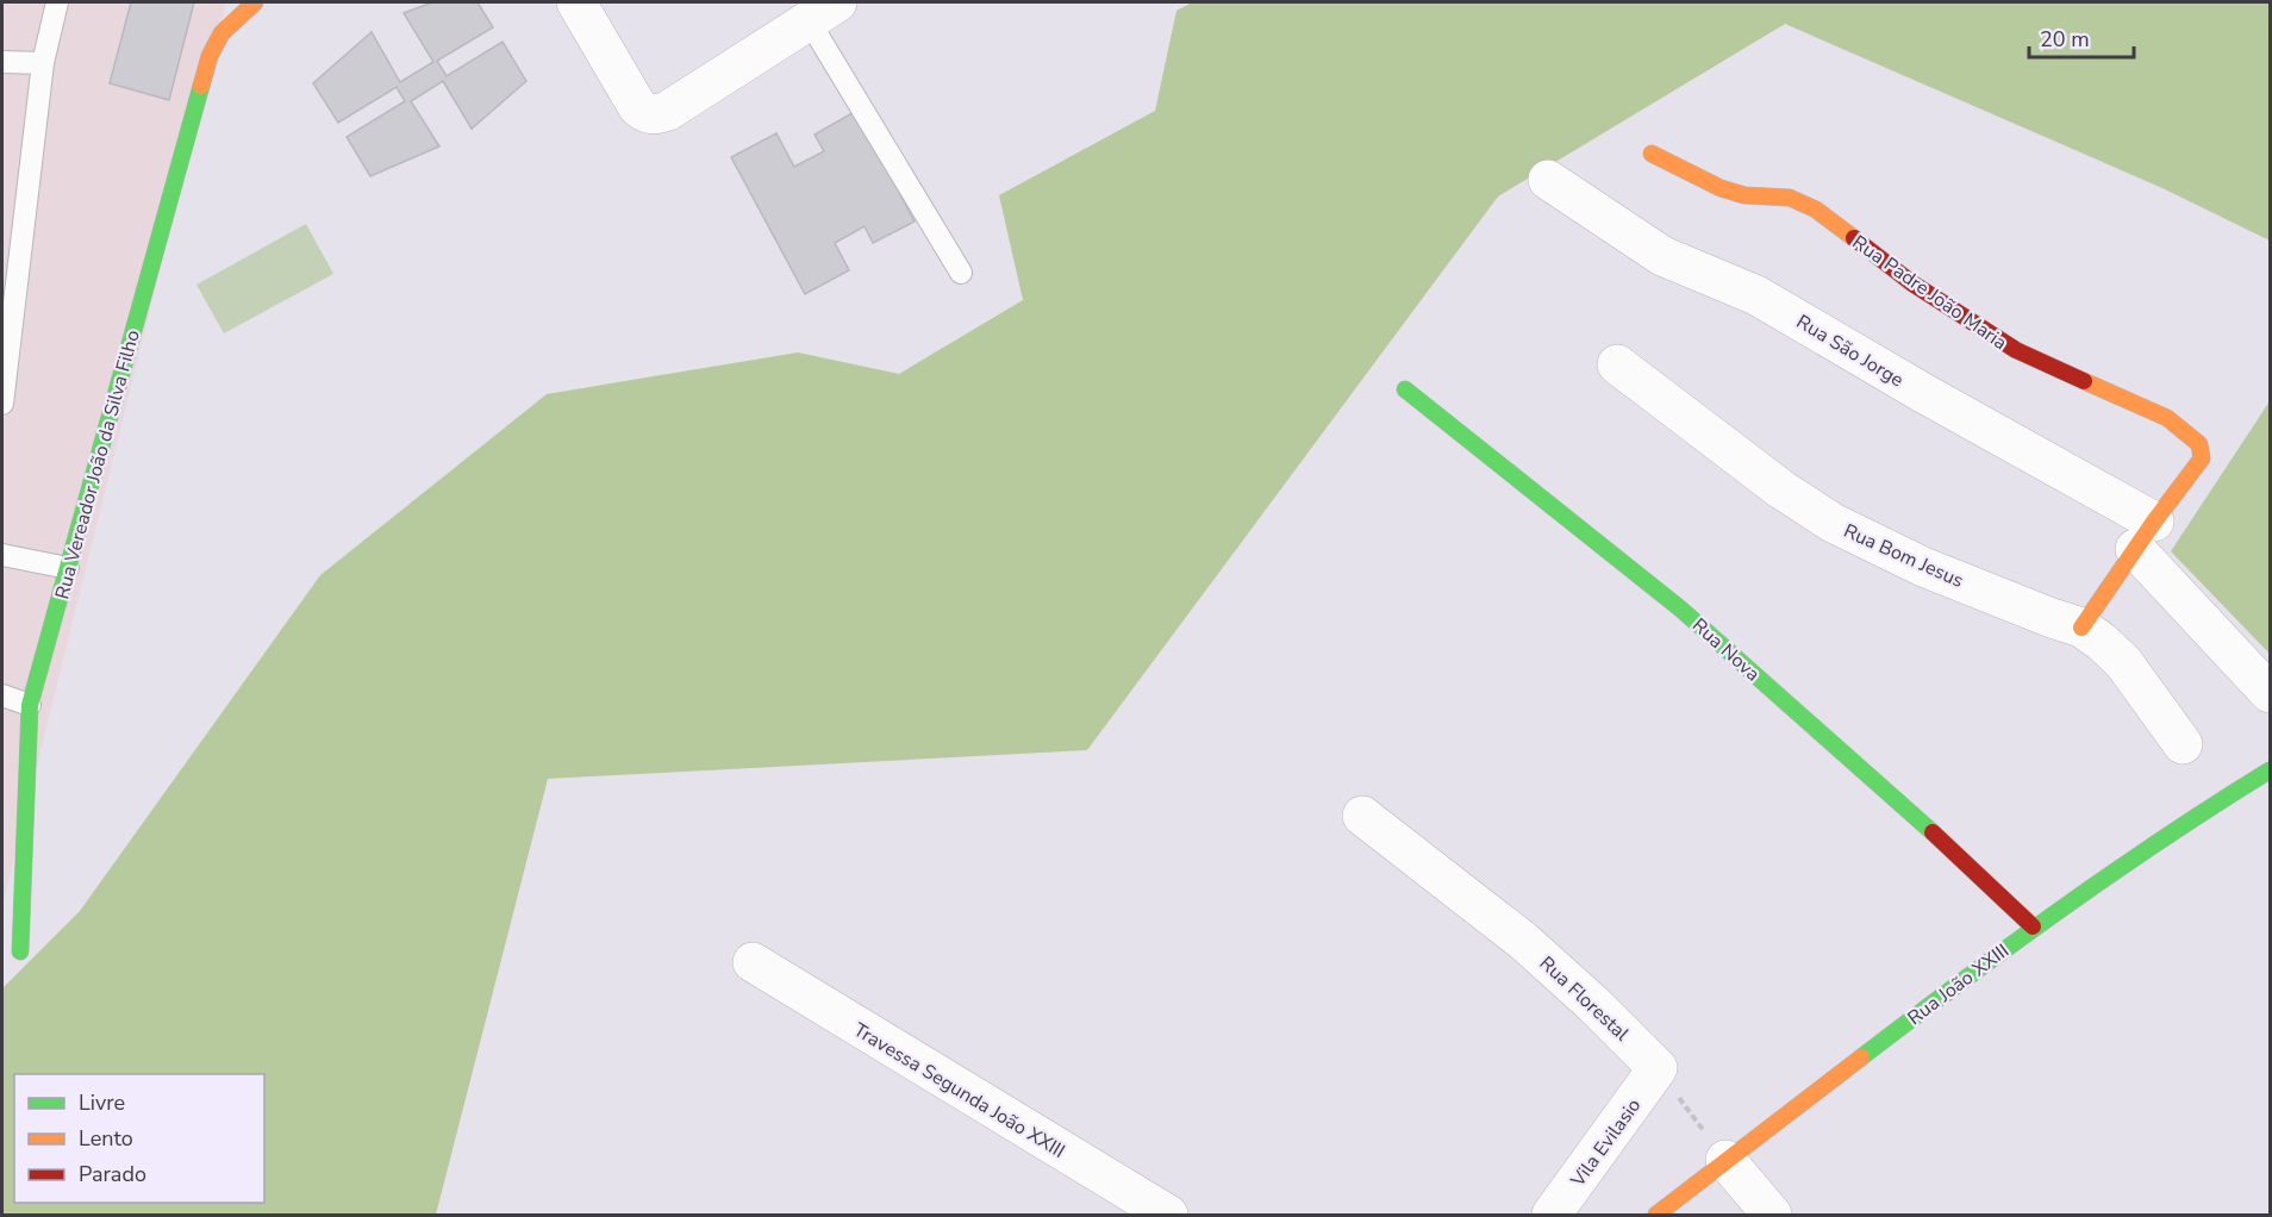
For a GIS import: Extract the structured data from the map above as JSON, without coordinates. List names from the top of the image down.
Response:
{
  "streets": {
    "street": [
      "Rua Padre João Maria",
      "Rua São Jorge",
      "Rua Vereador João da Silva Filho",
      "Rua Bom Jesus",
      "Rua Nova",
      "Rua João XXIII",
      "Rua Florestal",
      "Travessa Segunda João XXIII",
      "Vila Evilasio"
    ]
  },
  "crossings": [
    ["Rua Padre João Maria", "Rua São Jorge"],
    ["Rua Nova", "Rua João XXIII"],
    ["Rua Florestal", "Vila Evilasio"]
  ],
  "legend": ["Livre", "Lento", "Parado"],
  "scale_bar": "20 m"
}
